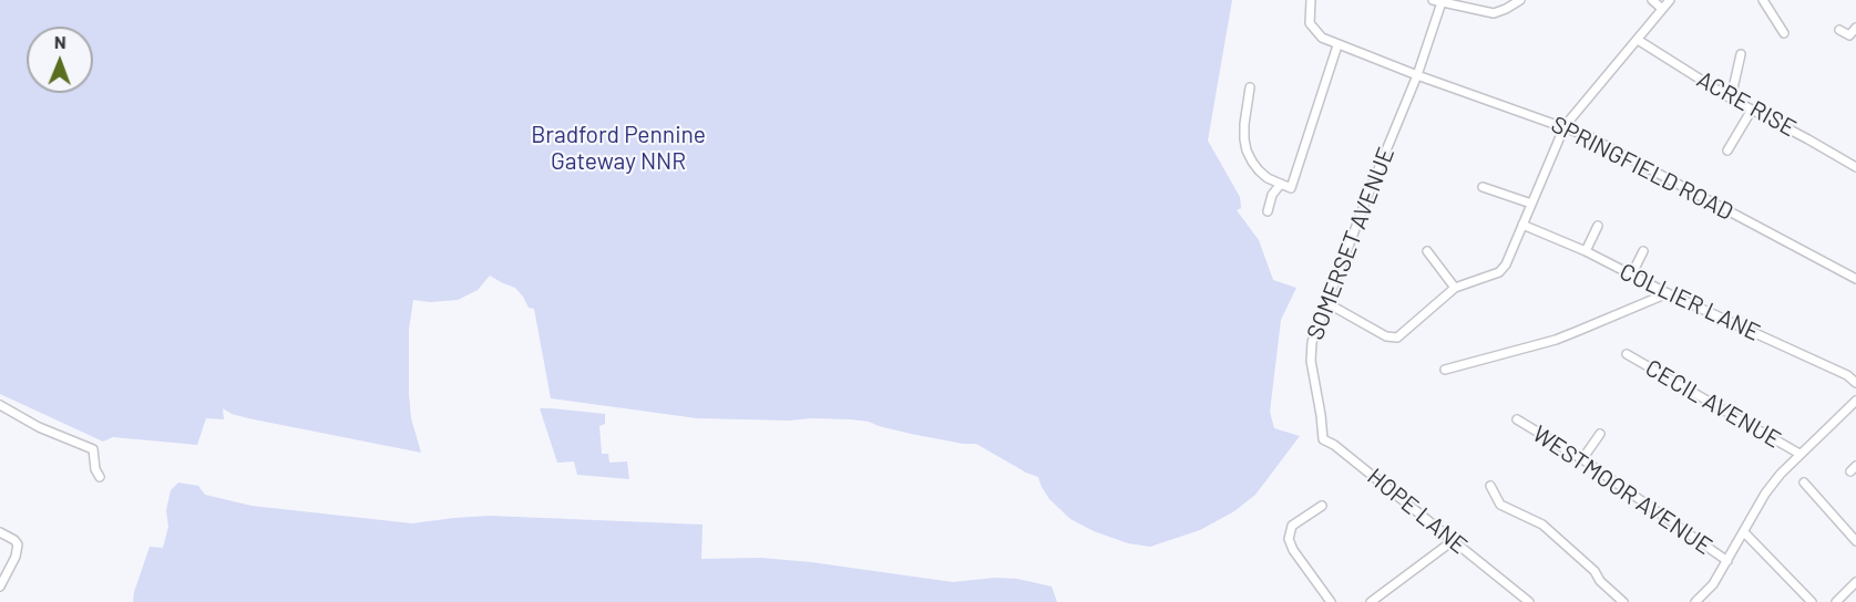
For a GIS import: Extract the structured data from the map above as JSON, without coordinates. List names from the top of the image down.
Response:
{
  "streets": {
    "street": [
      "ACRE RISE",
      "SPRINGFIELD ROAD",
      "SOMERSET AVENUE",
      "COLLIER LANE",
      "CECIL AVENUE",
      "WESTMOOR AVENUE",
      "HOPE LANE"
    ]
  },
  "crossings": [
    ["SPRINGFIELD ROAD", "SOMERSET AVENUE"],
    ["SOMERSET AVENUE", "HOPE LANE"]
  ],
  "parks": ["Bradford Pennine Gateway NNR"],
  "north": "top"
}
